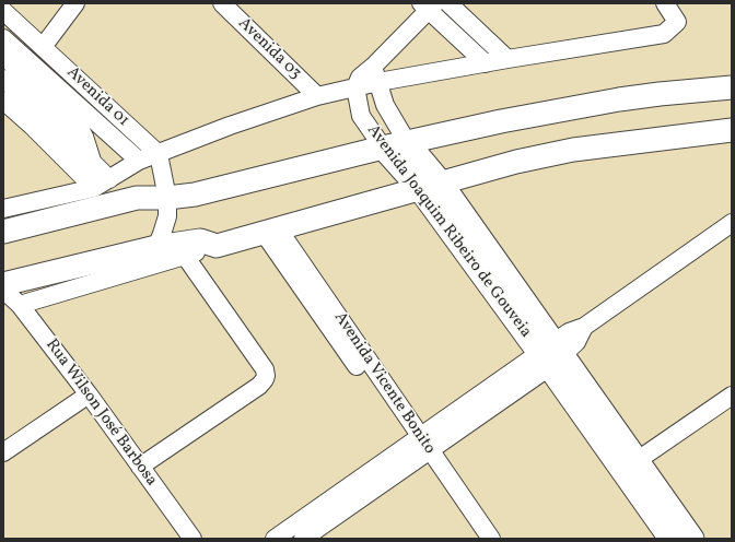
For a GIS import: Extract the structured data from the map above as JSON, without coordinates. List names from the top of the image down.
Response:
{
  "streets": {
    "main road": ["Avenida Joaquim Ribeiro de Gouveia"],
    "street": [
      "Avenida 03",
      "Avenida 01",
      "Avenida Vicente Bonito",
      "Rua Wilson José Barbosa"
    ]
  }
}
